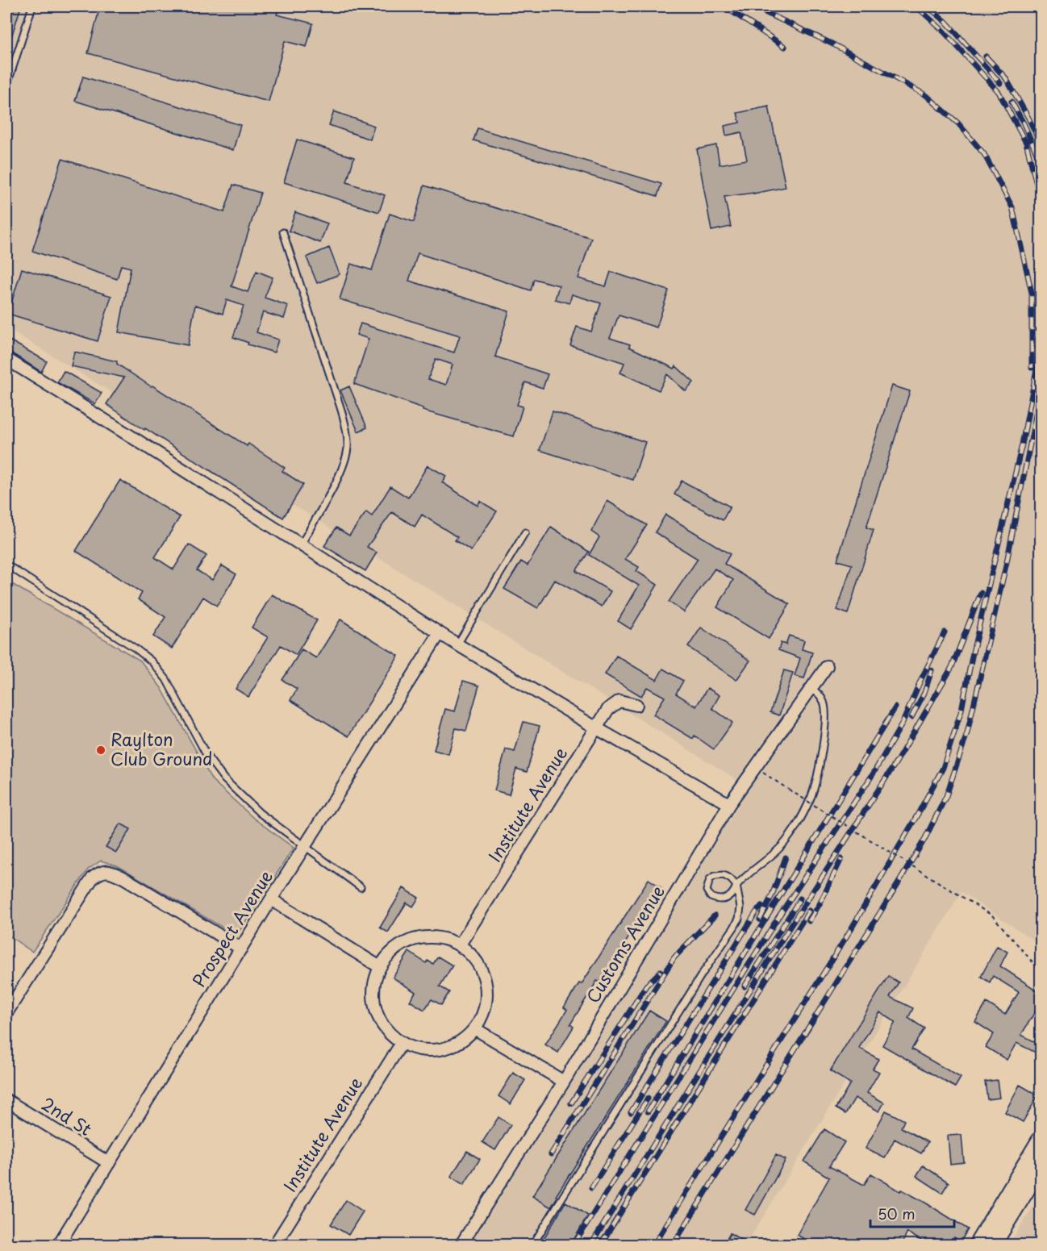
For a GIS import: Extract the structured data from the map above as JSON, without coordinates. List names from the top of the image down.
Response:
{
  "streets": {
    "street": [
      "Institute Avenue",
      "Prospect Avenue",
      "Customs Avenue",
      "2nd St"
    ]
  },
  "crossings": [
    ["Prospect Avenue", "2nd St"]
  ],
  "places": ["Raylton Club Ground"],
  "scale_bar": "50 m"
}
